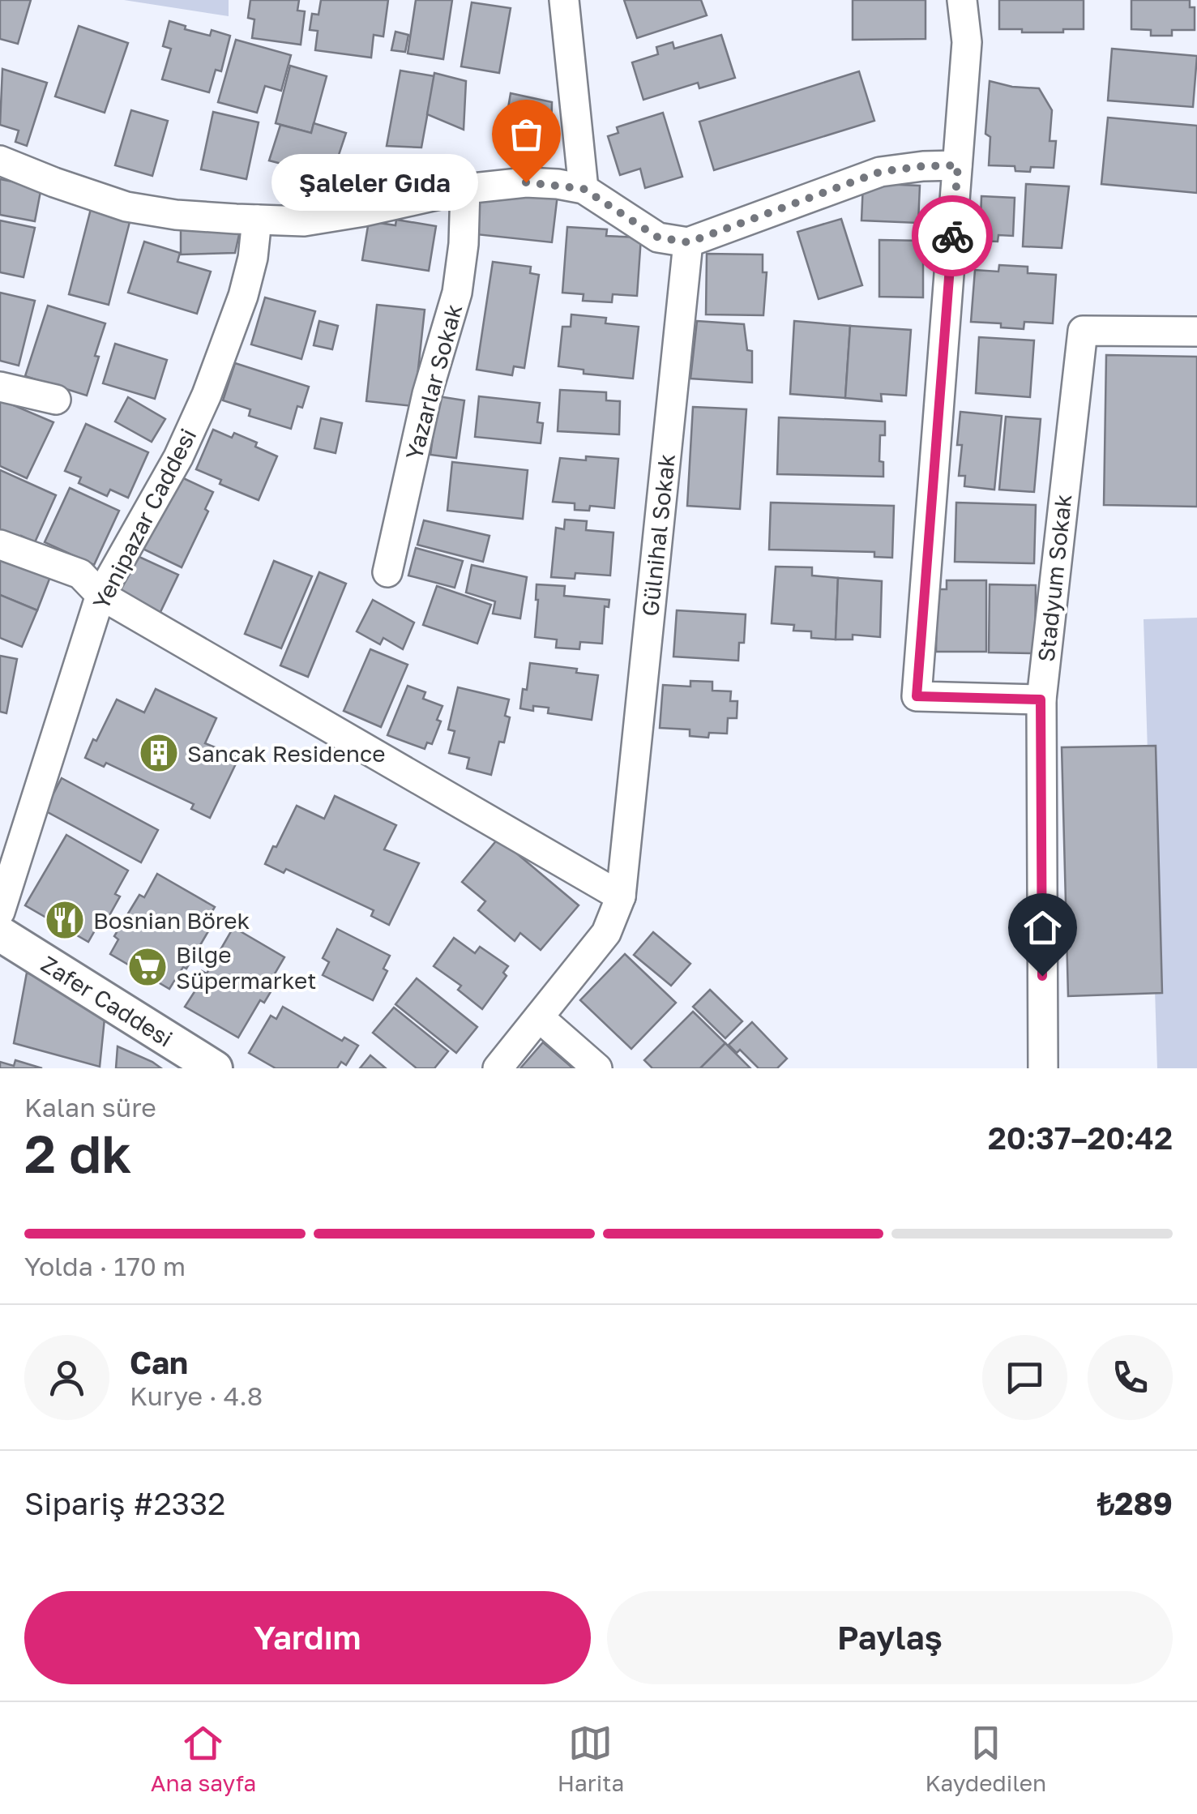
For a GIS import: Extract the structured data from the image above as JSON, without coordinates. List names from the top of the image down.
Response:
{
  "streets": {
    "street": [
      "Yazarlar Sokak",
      "Yenipazar Caddesi",
      "Gülnihal Sokak",
      "Stadyum Sokak",
      "Zafer Caddesi"
    ]
  },
  "places": {
    "other": ["Şaleler Gıda"],
    "building": ["Sancak Residence"],
    "restaurant": ["Bosnian Börek"],
    "supermarket": ["Bilge Süpermarket"]
  },
  "page": {
    "bubble": "Şaleler Gıda",
    "heading": ["2 dk", "Kalan süre", "20:37–20:42"],
    "panel": [
      "Can",
      "Kurye · 4.8",
      "Sipariş #2332",
      "₺289"
    ],
    "bar": "Yolda · 170 m",
    "buttons": ["Yardım", "Paylaş"],
    "tabs": ["Ana sayfa", "Harita", "Kaydedilen"]
  }
}
